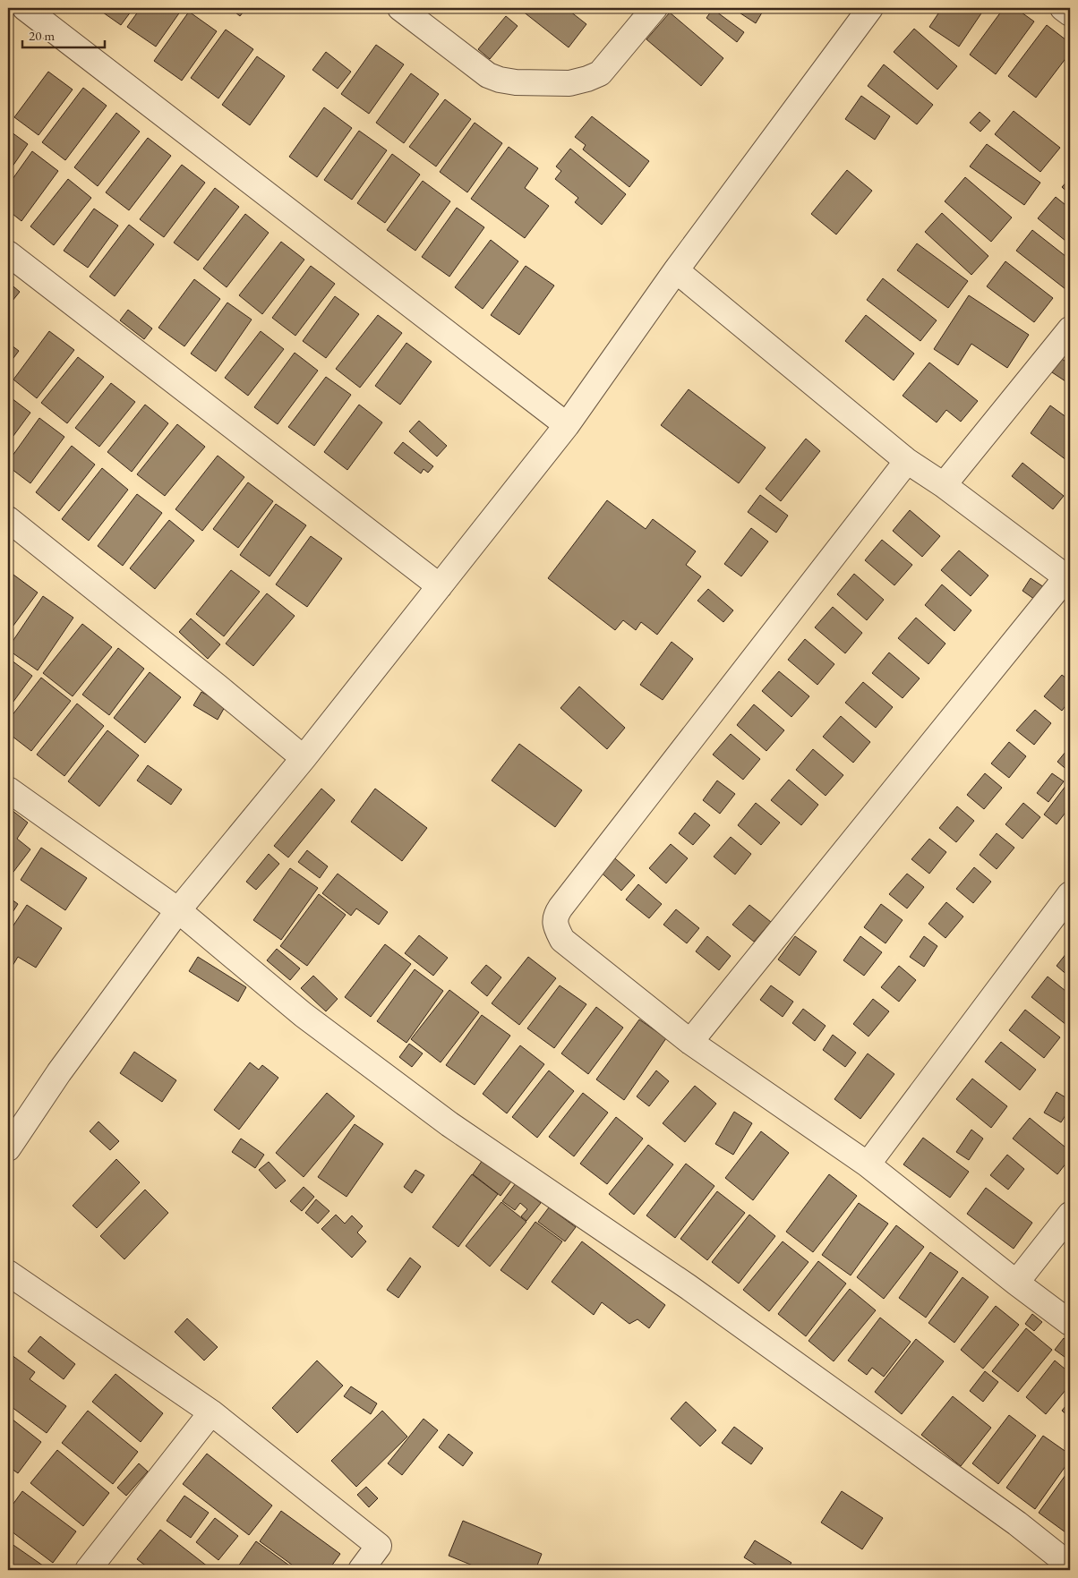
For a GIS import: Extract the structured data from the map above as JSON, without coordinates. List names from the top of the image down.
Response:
{
  "scale_bar": "20 m"
}
